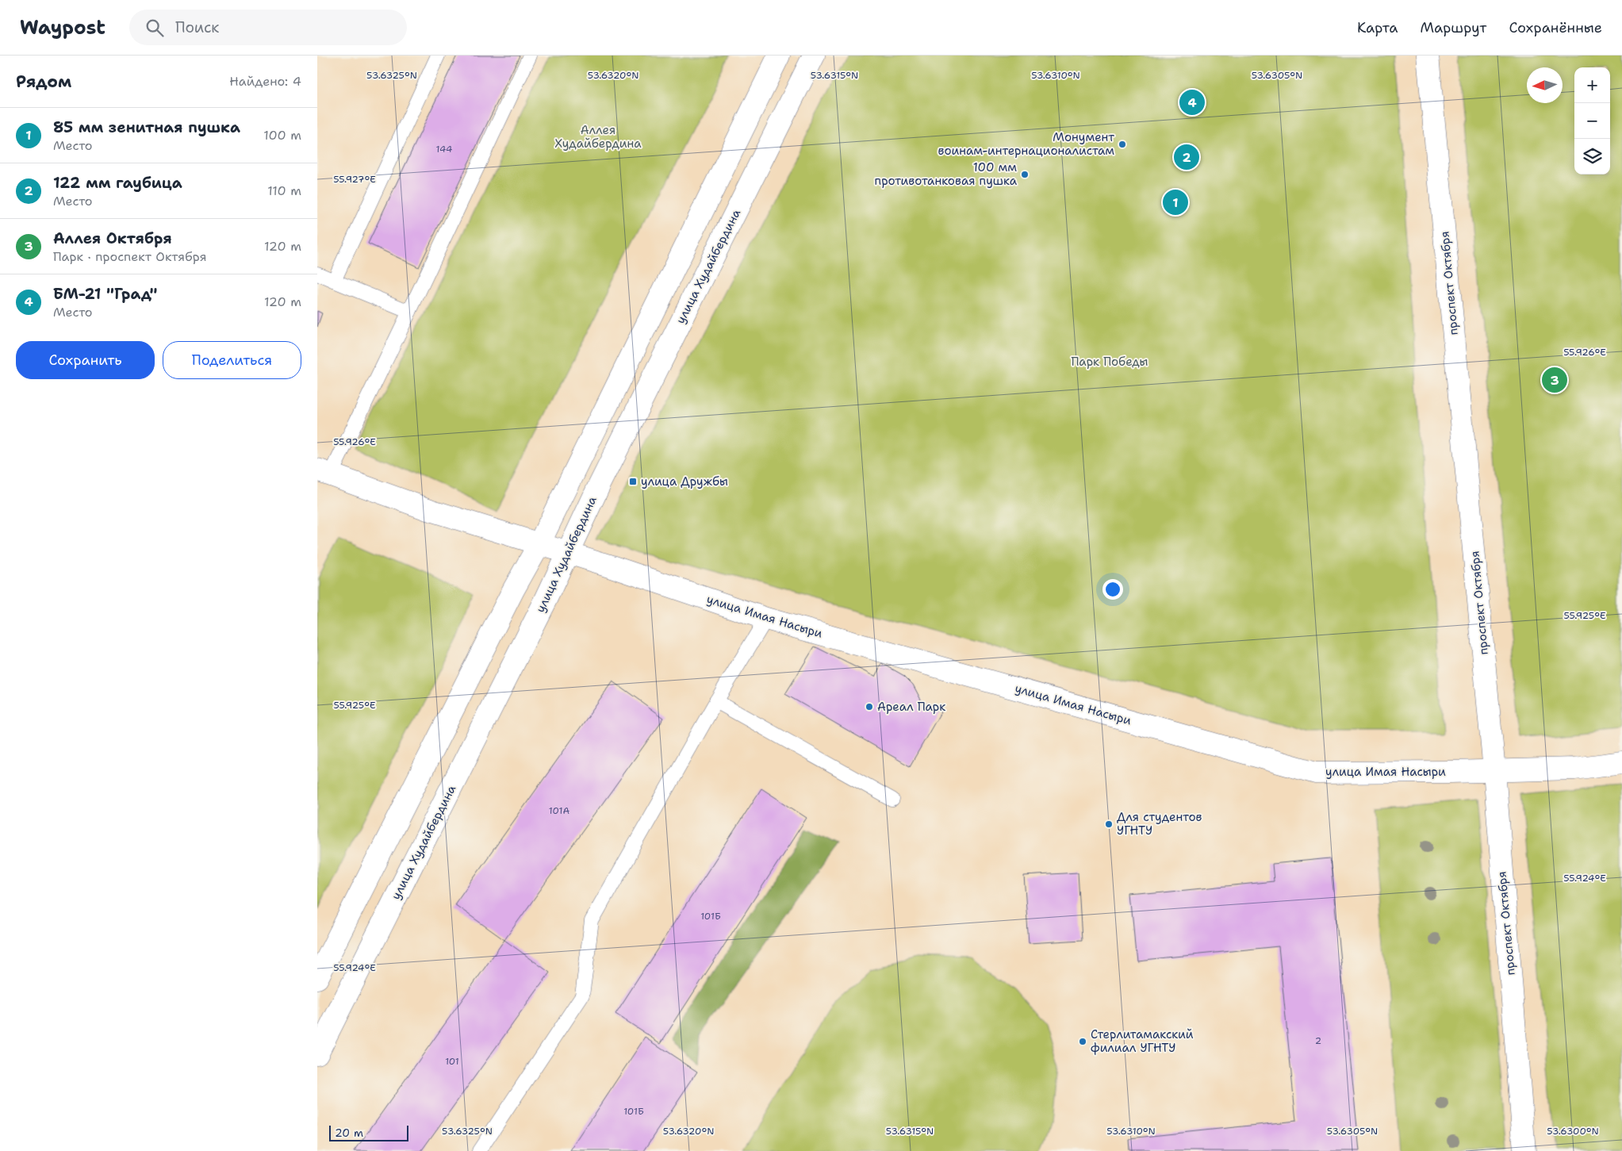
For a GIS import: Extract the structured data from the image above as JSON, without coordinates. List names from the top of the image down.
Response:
{
  "streets": {
    "main road": ["улица Худайбердина", "проспект Октября", "улица Имая Насыри"]
  },
  "crossings": [
    ["улица Худайбердина", "улица Имая Насыри"],
    ["проспект Октября", "улица Имая Насыри"]
  ],
  "parks": ["Аллея Худайбердина", "Парк Победы"],
  "places": {
    "other": [
      "Монумент воинам-интернационалистам",
      "100 мм противотанковая пушка",
      "Ареал Парк",
      "Для студентов УГНТУ",
      "Стерлитамакский филиал УГНТУ"
    ],
    "transit": ["улица Дружбы"]
  },
  "house_numbers": [
    "144",
    "101А",
    "101Б",
    "2",
    "101",
    "101Б"
  ],
  "scale_bar": "20 m",
  "north": "left",
  "page": {
    "header": "Waypost",
    "search": "Поиск",
    "nav": ["Карта", "Маршрут", "Сохранённые"],
    "heading": ["Рядом", "Найдено: 4"],
    "map_buttons": ["+", "−"],
    "pins": [
      "4",
      "2",
      "1",
      "3"
    ],
    "list": [
      {
        "mark": "1",
        "name": "85 мм зенитная пушка",
        "note": "Место",
        "value": "100 m"
      },
      {
        "mark": "2",
        "name": "122 мм гаубица",
        "note": "Место",
        "value": "110 m"
      },
      {
        "mark": "3",
        "name": "Аллея Октября",
        "note": "Парк · проспект Октября",
        "value": "120 m"
      },
      {
        "mark": "4",
        "name": "БМ-21 \"Град\"",
        "note": "Место",
        "value": "120 m"
      }
    ],
    "buttons": ["Сохранить", "Поделиться"],
    "scale": "20 m"
  },
  "coordinates": [
    "53.6325°N",
    "53.6320°N",
    "53.6315°N",
    "53.6310°N",
    "53.6305°N",
    "55.927°E",
    "55.926°E",
    "55.925°E",
    "55.924°E",
    "53.6300°N"
  ]
}
